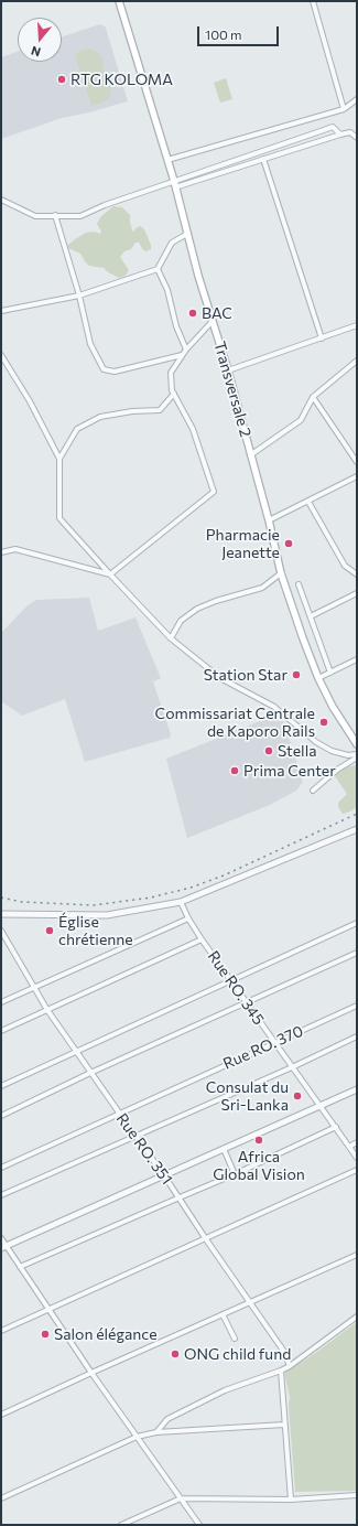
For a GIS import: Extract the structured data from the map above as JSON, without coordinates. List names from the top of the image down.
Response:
{
  "streets": {
    "main road": ["Transversale 2"],
    "street": ["Rue RO. 345", "Rue RO. 370", "Rue RO. 351"]
  },
  "crossings": [
    ["Rue RO. 345", "Rue RO. 370"],
    ["Rue RO. 370", "Rue RO. 351"]
  ],
  "places": [
    "RTG KOLOMA",
    "BAC",
    "Pharmacie Jeanette",
    "Station Star",
    "Commissariat Centrale de Kaporo Rails",
    "Stella",
    "Prima Center",
    "Église chrétienne",
    "Consulat du Sri-Lanka",
    "Africa Global Vision",
    "Salon élégance",
    "ONG child fund"
  ],
  "scale_bar": "100 m",
  "north": "bottom"
}
